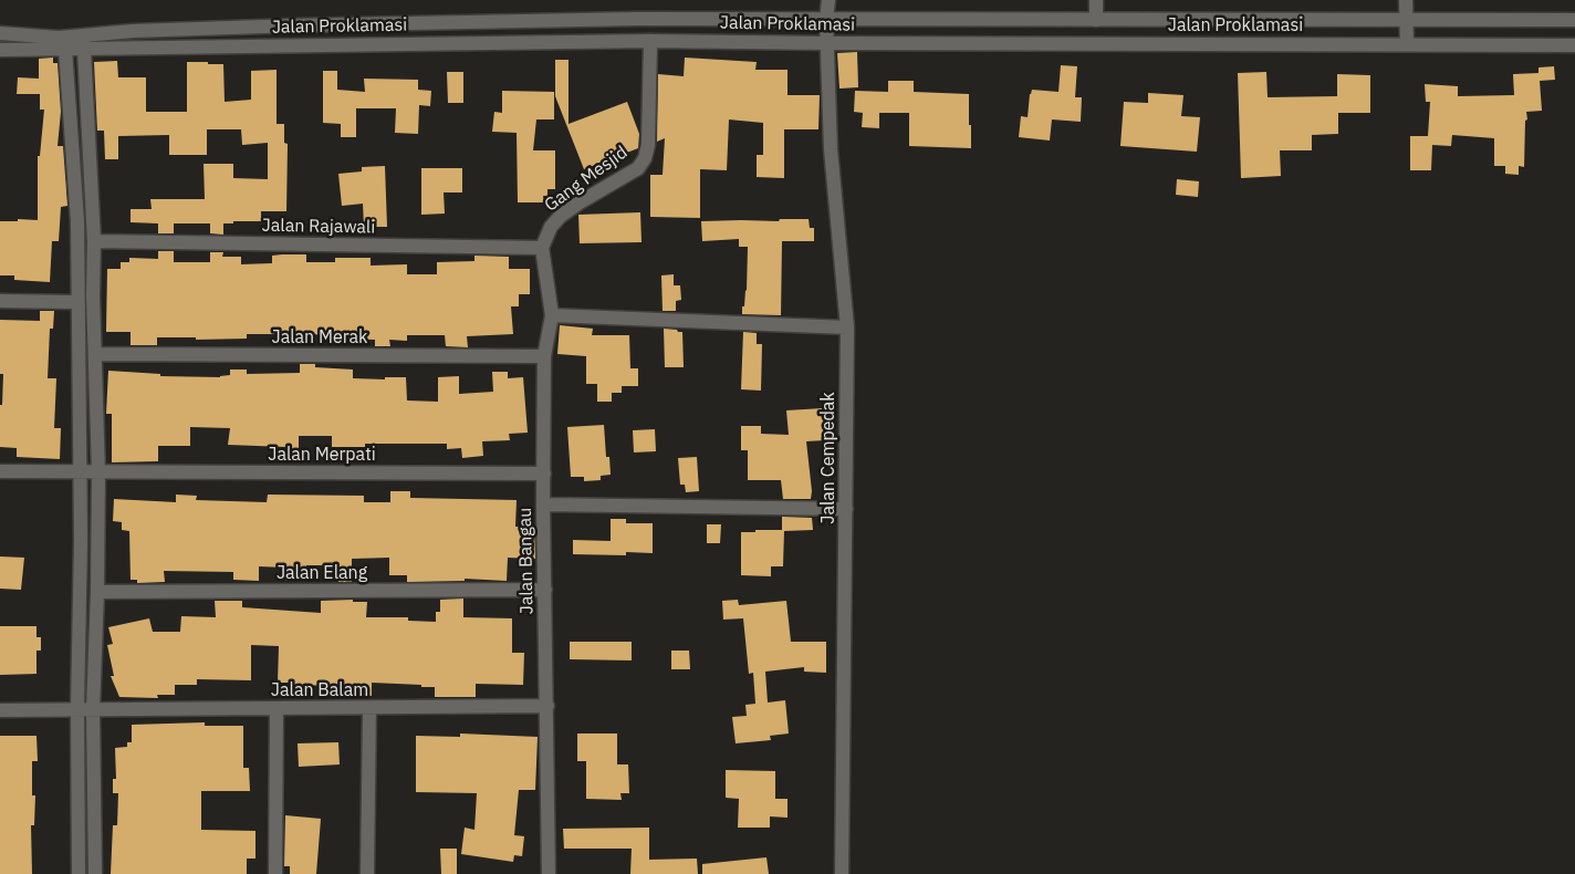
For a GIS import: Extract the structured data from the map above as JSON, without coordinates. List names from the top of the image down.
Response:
{
  "streets": {
    "street": [
      "Jalan Proklamasi",
      "Gang Mesjid",
      "Jalan Rajawali",
      "Jalan Merak",
      "Jalan Merpati",
      "Jalan Cempedak",
      "Jalan Bangau",
      "Jalan Elang",
      "Jalan Balam"
    ]
  },
  "crossings": [
    ["Jalan Proklamasi", "Gang Mesjid"],
    ["Jalan Proklamasi", "Jalan Cempedak"],
    ["Gang Mesjid", "Jalan Rajawali"],
    ["Gang Mesjid", "Jalan Bangau"],
    ["Jalan Rajawali", "Jalan Bangau"],
    ["Jalan Merak", "Jalan Bangau"],
    ["Jalan Merpati", "Jalan Bangau"],
    ["Jalan Bangau", "Jalan Elang"],
    ["Jalan Bangau", "Jalan Balam"]
  ]
}
